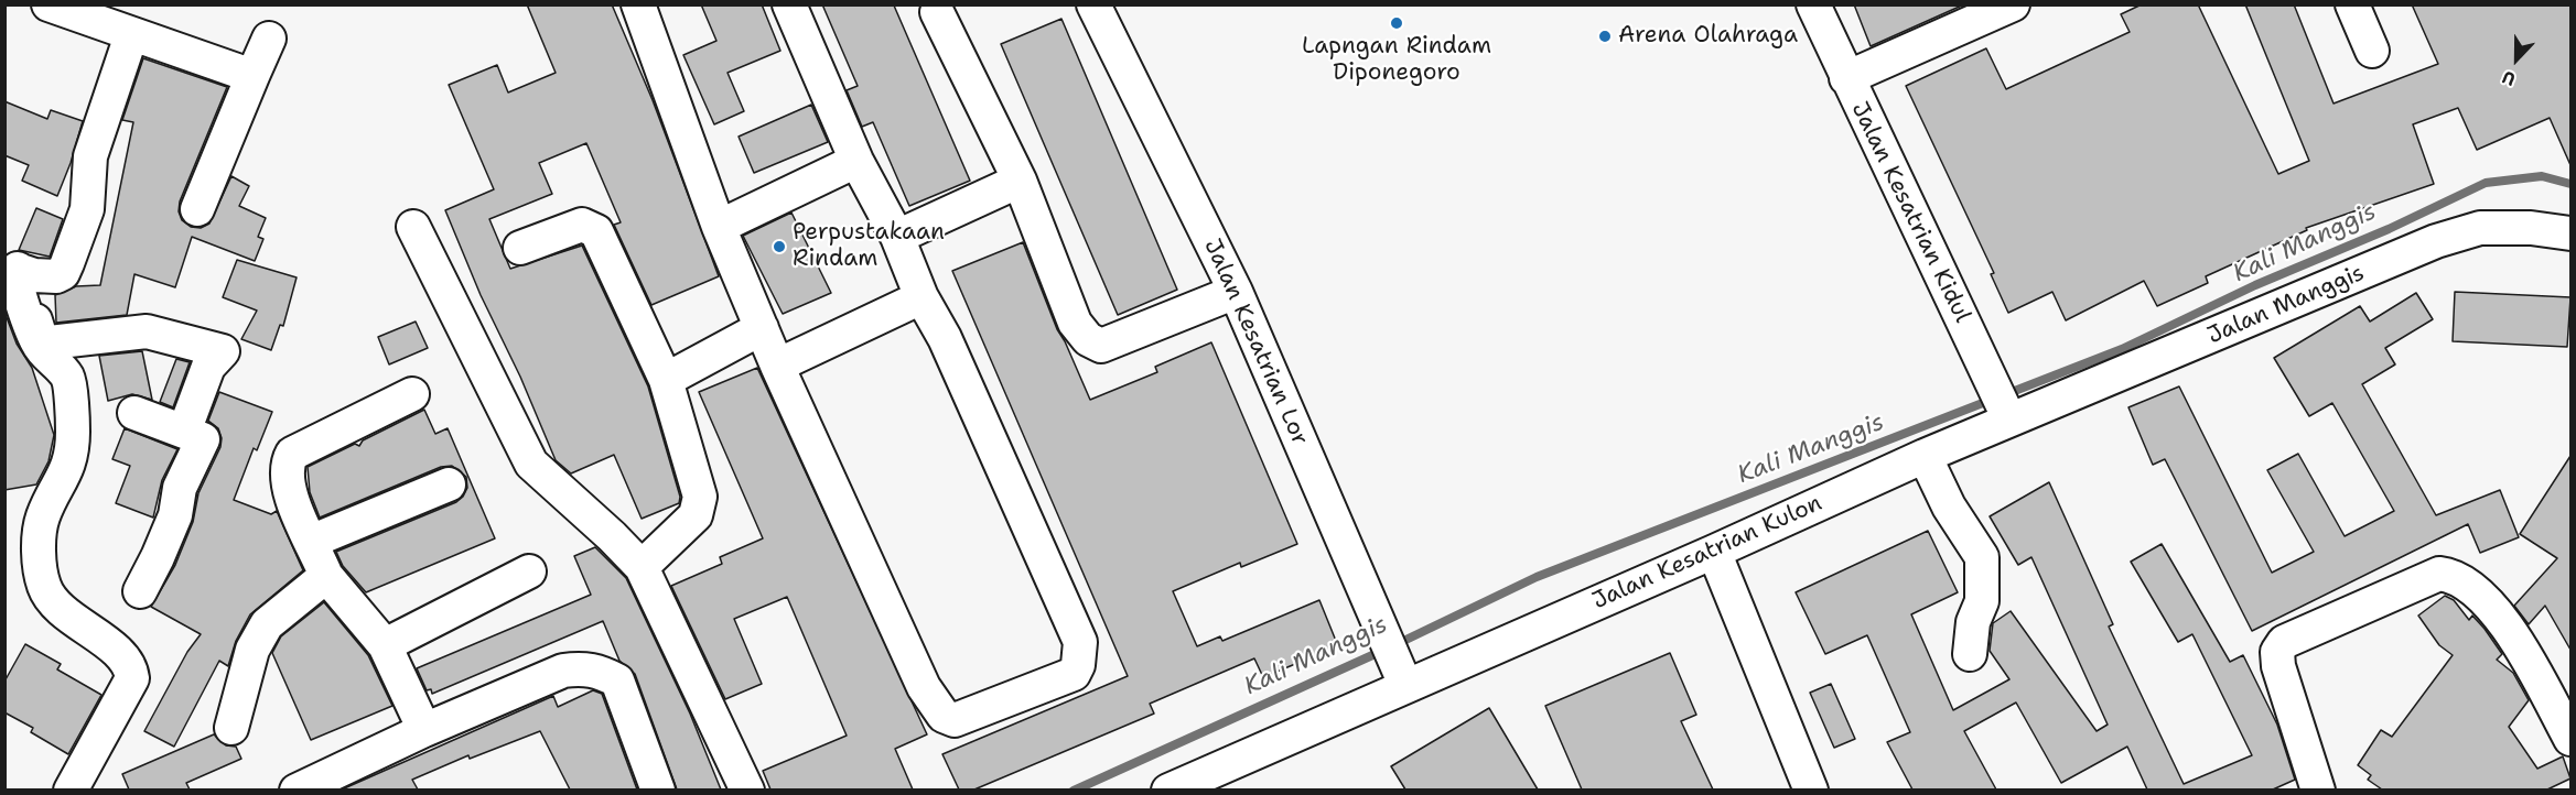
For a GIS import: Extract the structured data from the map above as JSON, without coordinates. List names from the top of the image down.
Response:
{
  "streets": {
    "street": [
      "Jalan Kesatrian Kidul",
      "Jalan Manggis",
      "Jalan Kesatrian Lor",
      "Jalan Kesatrian Kulon"
    ]
  },
  "crossings": [
    ["Jalan Kesatrian Kidul", "Jalan Manggis"],
    ["Jalan Kesatrian Kidul", "Jalan Kesatrian Kulon"],
    ["Jalan Manggis", "Jalan Kesatrian Kulon"],
    ["Jalan Kesatrian Lor", "Jalan Kesatrian Kulon"]
  ],
  "water": ["Kali Manggis"],
  "places": ["Lapngan Rindam Diponegoro", "Arena Olahraga", "Perpustakaan Rindam"],
  "north": "bottom"
}
